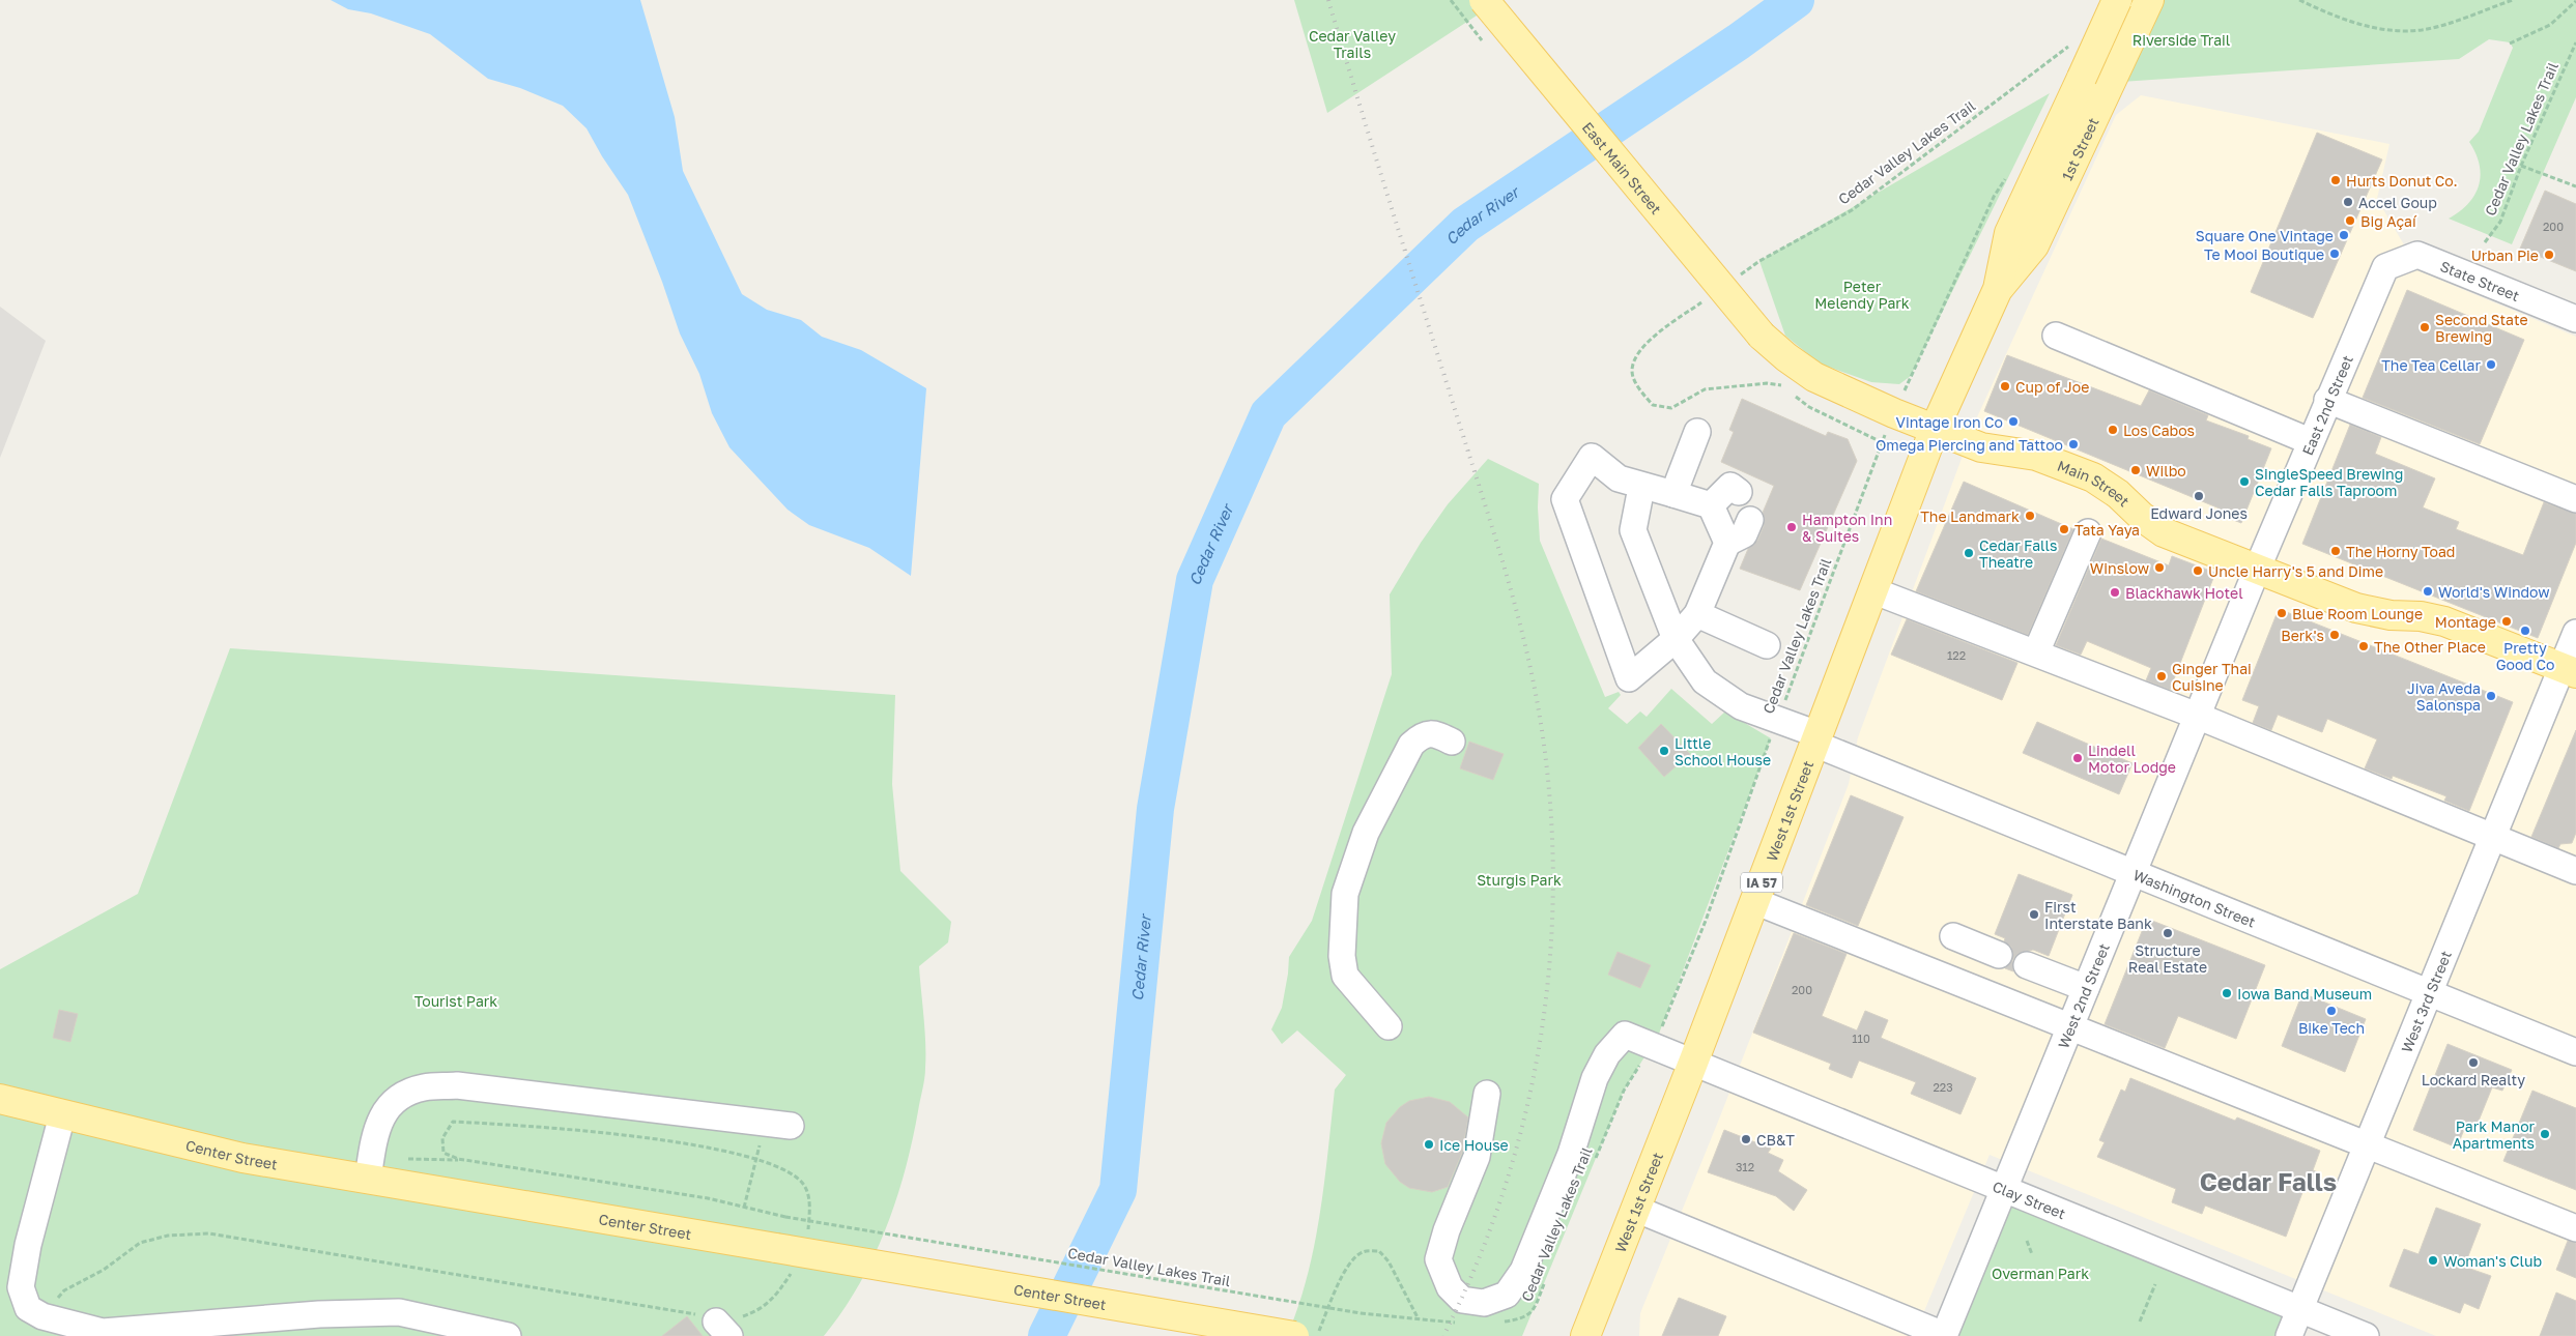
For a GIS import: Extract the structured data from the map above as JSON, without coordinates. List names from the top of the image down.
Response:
{
  "streets": {
    "main road": [
      "1st Street",
      "East Main Street",
      "Main Street",
      "West 1st Street",
      "IA 57",
      "Center Street"
    ],
    "street": [
      "State Street",
      "East 2nd Street",
      "Washington Street",
      "West 2nd Street",
      "West 3rd Street",
      "Clay Street"
    ],
    "path": ["Cedar Valley Lakes Trail"]
  },
  "crossings": [
    ["Cedar Valley Lakes Trail", "Main Street"],
    ["Cedar Valley Lakes Trail", "Washington Street"],
    ["Cedar Valley Lakes Trail", "Clay Street"],
    ["1st Street", "Main Street"],
    ["1st Street", "West 1st Street"],
    ["East Main Street", "Main Street"],
    ["State Street", "East 2nd Street"],
    ["East 2nd Street", "Main Street"],
    ["East 2nd Street", "West 2nd Street"],
    ["Main Street", "West 1st Street"],
    ["Main Street", "West 2nd Street"],
    ["Main Street", "West 3rd Street"],
    ["West 1st Street", "Washington Street"],
    ["West 1st Street", "Clay Street"],
    ["Washington Street", "West 2nd Street"],
    ["Washington Street", "West 3rd Street"],
    ["West 2nd Street", "Clay Street"],
    ["West 3rd Street", "Clay Street"]
  ],
  "districts": ["Cedar Falls"],
  "water": ["Cedar River"],
  "parks": [
    "Cedar Valley Trails",
    "Riverside Trail",
    "Peter Melendy Park",
    "Sturgis Park",
    "Tourist Park",
    "Overman Park"
  ],
  "places": [
    "Hurts Donut Co.",
    "Accel Goup",
    "Big Açaí",
    "Square One Vintage",
    "Te Mooi Boutique",
    "Urban Pie",
    "Second State Brewing",
    "The Tea Cellar",
    "Cup of Joe",
    "Vintage Iron Co",
    "Los Cabos",
    "Omega Piercing and Tattoo",
    "Wilbo",
    "SingleSpeed Brewing Cedar Falls Taproom",
    "Edward Jones",
    "The Landmark",
    "Hampton Inn & Suites",
    "Tata Yaya",
    "The Horny Toad",
    "Cedar Falls Theatre",
    "Winslow",
    "Uncle Harry's 5 and Dime",
    "World's Window",
    "Blackhawk Hotel",
    "Blue Room Lounge",
    "Montage",
    "Pretty Good Co",
    "Berk's",
    "The Other Place",
    "Ginger Thai Cuisine",
    "Jiva Aveda Salonspa",
    "Little School House",
    "Lindell Motor Lodge",
    "First Interstate Bank",
    "Structure Real Estate",
    "Iowa Band Museum",
    "Bike Tech",
    "Lockard Realty",
    "Park Manor Apartments",
    "CB&T",
    "Ice House",
    "Woman's Club"
  ],
  "house_numbers": [
    "200",
    "122",
    "200",
    "110",
    "223",
    "312"
  ]
}
